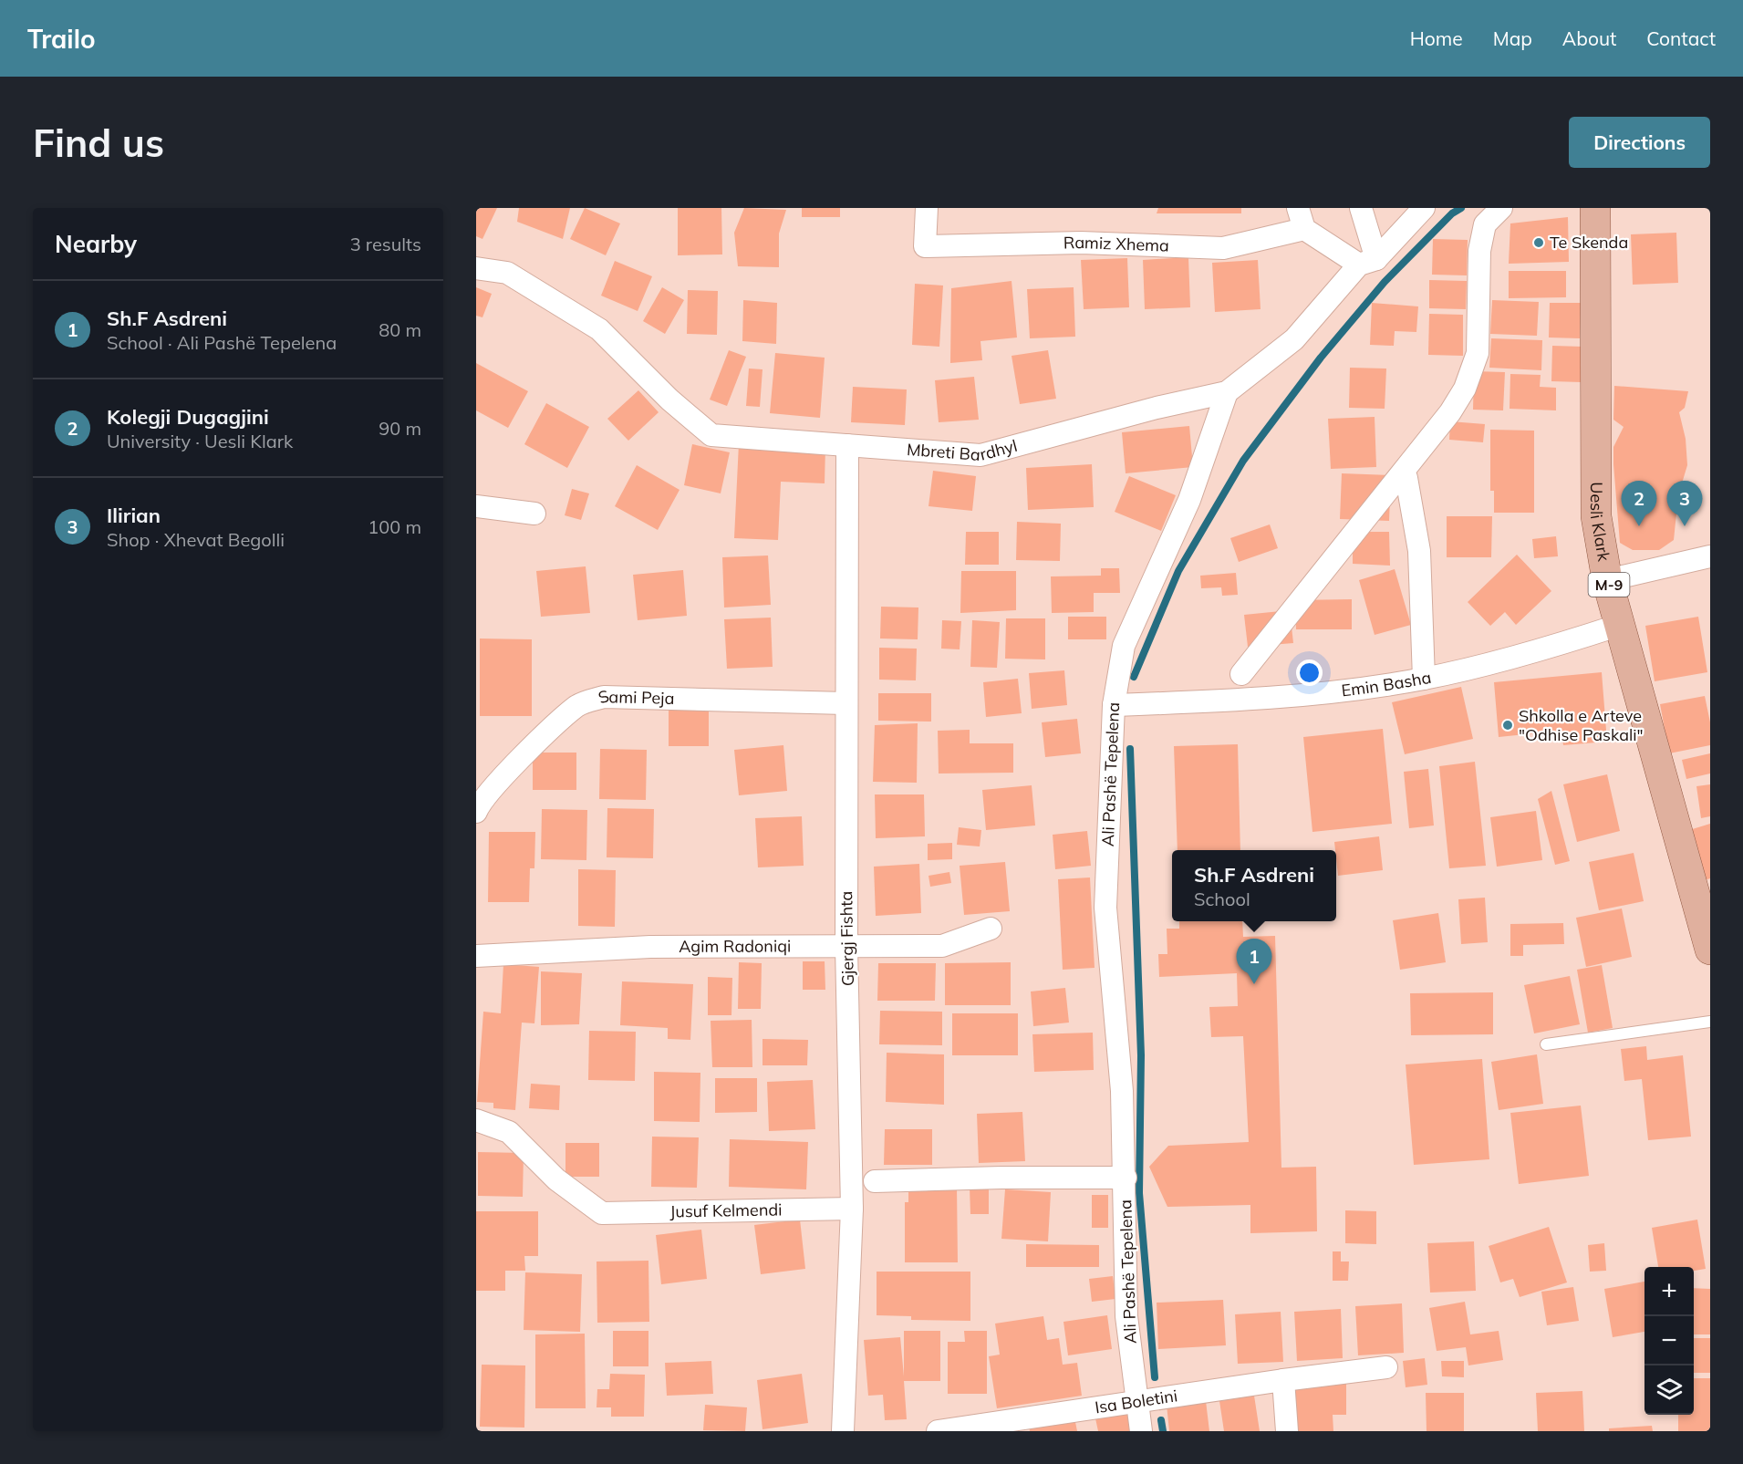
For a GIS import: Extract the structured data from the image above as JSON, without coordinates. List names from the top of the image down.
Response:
{
  "streets": {
    "main road": ["Uesli Klark", "M-9"],
    "street": [
      "Ramiz Xhema",
      "Mbreti Bardhyl",
      "Emin Basha",
      "Sami Peja",
      "Ali Pashë Tepelena",
      "Gjergj Fishta",
      "Agim Radoniqi",
      "Jusuf Kelmendi",
      "Isa Boletini"
    ]
  },
  "crossings": [
    ["Mbreti Bardhyl", "Ali Pashë Tepelena"],
    ["Mbreti Bardhyl", "Gjergj Fishta"],
    ["Uesli Klark", "Emin Basha"],
    ["Emin Basha", "Ali Pashë Tepelena"],
    ["Sami Peja", "Gjergj Fishta"],
    ["Ali Pashë Tepelena", "Isa Boletini"],
    ["Gjergj Fishta", "Agim Radoniqi"],
    ["Gjergj Fishta", "Jusuf Kelmendi"]
  ],
  "places": ["Te Skenda", "Shkolla e Arteve \"Odhise Paskali\""],
  "page": {
    "header": "Trailo",
    "nav": [
      "Home",
      "Map",
      "About",
      "Contact"
    ],
    "buttons": "Directions",
    "title": "Find us",
    "heading": ["Nearby", "3 results"],
    "list": [
      {
        "mark": "1",
        "name": "Sh.F Asdreni",
        "note": "School · Ali Pashë Tepelena",
        "value": "80 m"
      },
      {
        "mark": "2",
        "name": "Kolegji Dugagjini",
        "note": "University · Uesli Klark",
        "value": "90 m"
      },
      {
        "mark": "3",
        "name": "Ilirian",
        "note": "Shop · Xhevat Begolli",
        "value": "100 m"
      }
    ],
    "pins": ["2", "3", "1"],
    "popup": ["Sh.F Asdreni", "School"],
    "map_buttons": ["+", "−"]
  }
}
